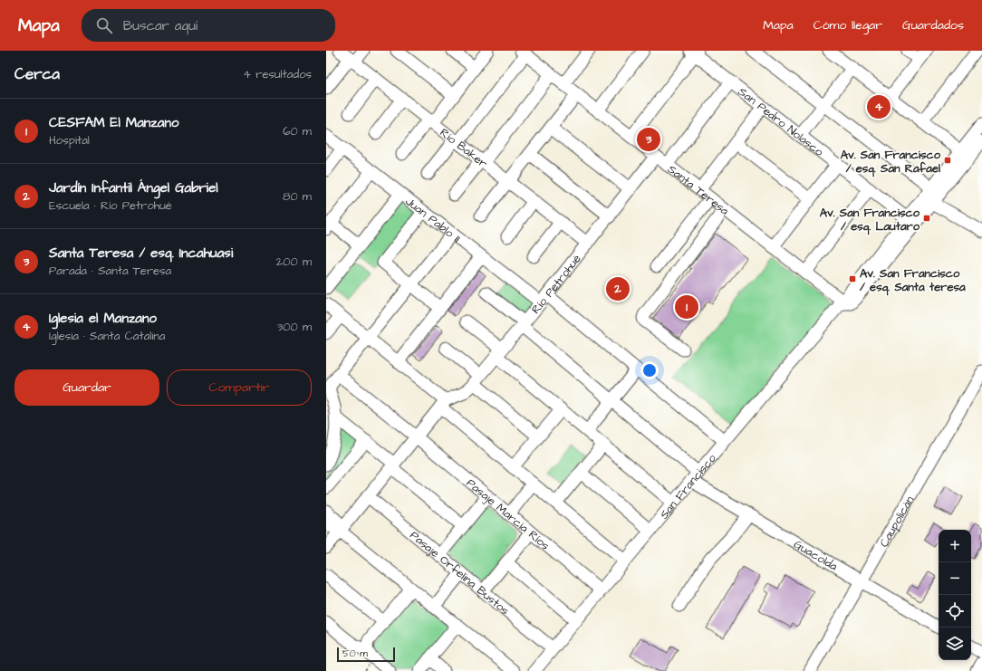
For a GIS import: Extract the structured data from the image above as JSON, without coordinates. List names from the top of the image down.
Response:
{
  "streets": {
    "street": [
      "San Pedro Nolasco",
      "Río Baker",
      "Santa Teresa",
      "Juan Pablo II",
      "Río Petrohué",
      "San Francisco",
      "Pasaje Marcia Ríos",
      "Caupolicán",
      "Guacolda",
      "Pasaje Orfelina Bustos"
    ]
  },
  "crossings": [
    ["San Pedro Nolasco", "San Francisco"],
    ["Río Baker", "Río Petrohué"],
    ["Santa Teresa", "Río Petrohué"],
    ["Santa Teresa", "San Francisco"],
    ["Juan Pablo II", "Río Petrohué"],
    ["Juan Pablo II", "San Francisco"],
    ["Río Petrohué", "Guacolda"],
    ["San Francisco", "Pasaje Marcia Ríos"],
    ["San Francisco", "Guacolda"],
    ["San Francisco", "Pasaje Orfelina Bustos"],
    ["Caupolicán", "Guacolda"]
  ],
  "places": {
    "transit": ["Av. San Francisco / esq. San Rafael", "Av. San Francisco / esq. Lautaro", "Av. San Francisco / esq. Santa teresa"]
  },
  "scale_bar": "50 m",
  "page": {
    "header": "Mapa",
    "search": "Buscar aquí",
    "nav": ["Mapa", "Cómo llegar", "Guardados"],
    "heading": ["Cerca", "4 resultados"],
    "pins": [
      "4",
      "3",
      "2",
      "1"
    ],
    "list": [
      {
        "mark": "1",
        "name": "CESFAM El Manzano",
        "note": "Hospital",
        "value": "60 m"
      },
      {
        "mark": "2",
        "name": "Jardín Infantil Ángel Gabriel",
        "note": "Escuela · Río Petrohué",
        "value": "80 m"
      },
      {
        "mark": "3",
        "name": "Santa Teresa / esq. Incahuasi",
        "note": "Parada · Santa Teresa",
        "value": "200 m"
      },
      {
        "mark": "4",
        "name": "Iglesia el Manzano",
        "note": "Iglesia · Santa Catalina",
        "value": "300 m"
      }
    ],
    "buttons": ["Guardar", "Compartir"],
    "map_buttons": ["+", "−"],
    "scale": "50 m"
  }
}
